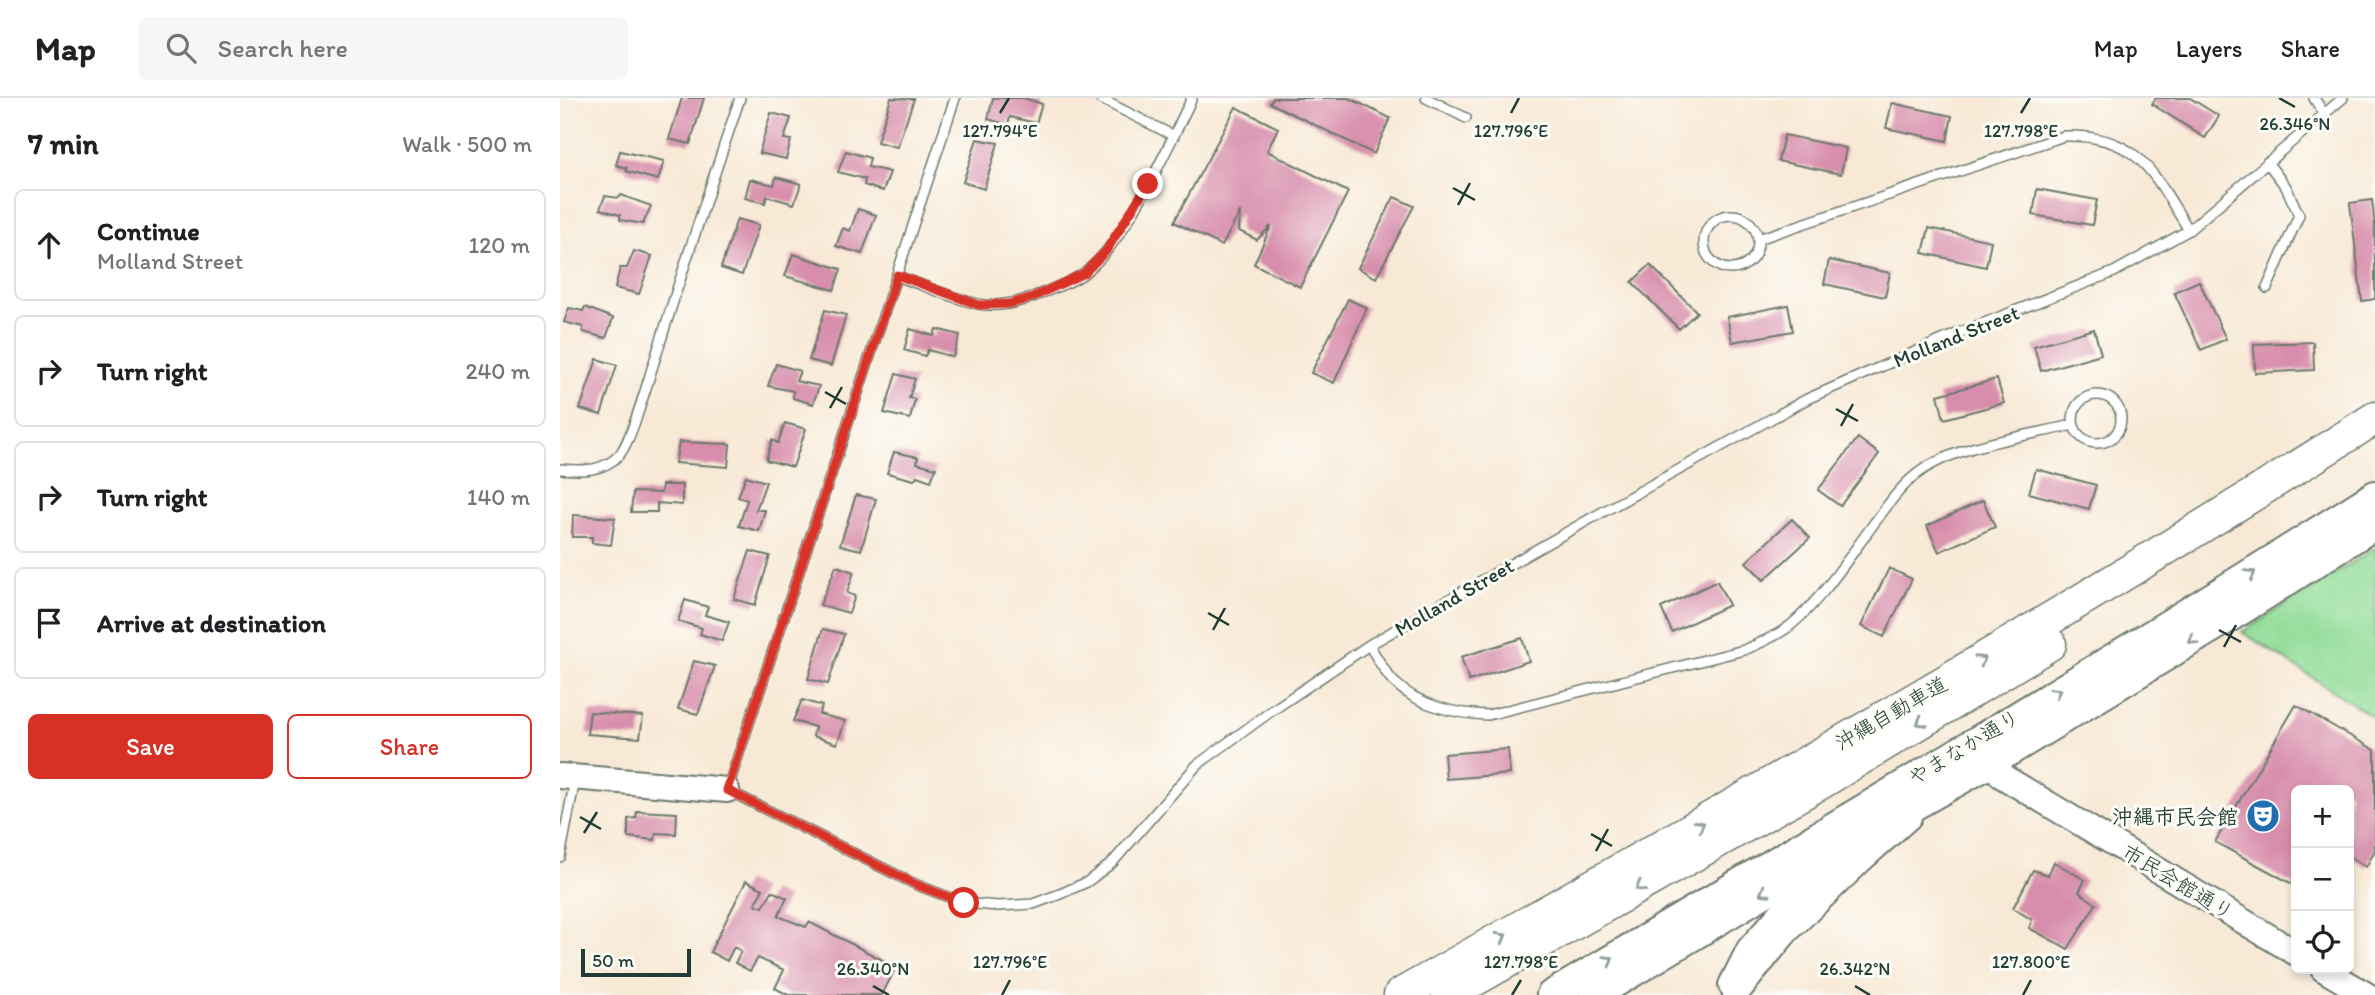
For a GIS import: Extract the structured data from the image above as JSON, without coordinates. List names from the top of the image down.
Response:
{
  "streets": {
    "highway": ["沖縄自動車道"],
    "main road": ["やまなか通り"],
    "street": ["Molland Street", "市民会館通り"]
  },
  "crossings": [
    ["やまなか通り", "市民会館通り"]
  ],
  "places": {
    "theatre": ["沖縄市民会館"]
  },
  "scale_bar": "50 m",
  "page": {
    "header": "Map",
    "search": "Search here",
    "nav": ["Map", "Layers", "Share"],
    "heading": ["7 min", "Walk · 500 m"],
    "list": [
      ["Continue", "Molland Street", "120 m"],
      ["Turn right", "240 m"],
      ["Turn right", "140 m"],
      "Arrive at destination"
    ],
    "buttons": ["Save", "Share"],
    "map_buttons": ["+", "−"],
    "scale": "50 m"
  },
  "coordinates": [
    "26.346°N",
    "127.796°E",
    "127.794°E",
    "127.798°E",
    "127.800°E",
    "26.340°N",
    "26.342°N"
  ]
}
